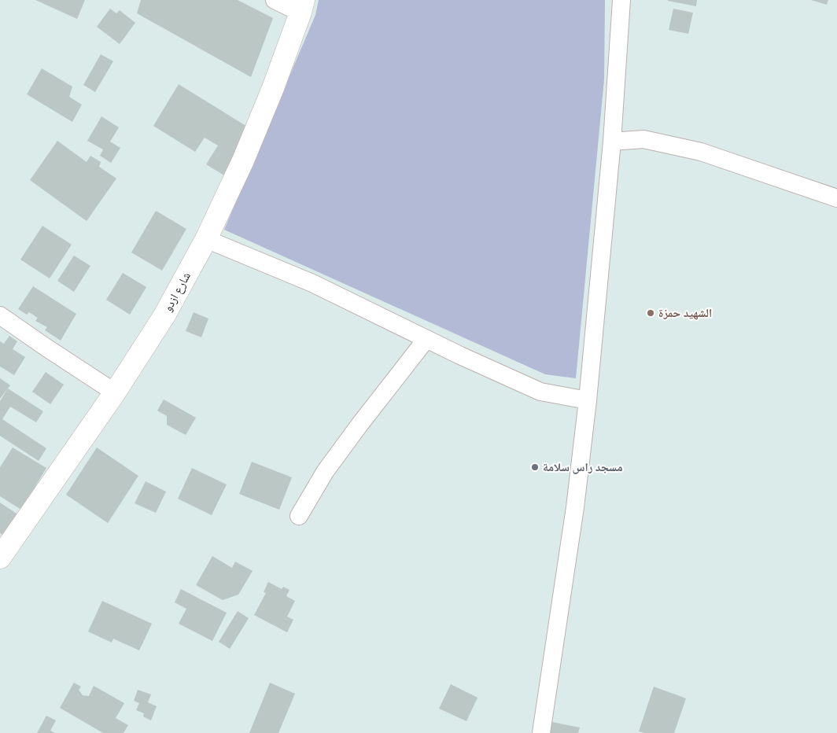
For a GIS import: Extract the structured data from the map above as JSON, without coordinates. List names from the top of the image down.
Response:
{
  "streets": {
    "street": ["شارع ازدو"]
  },
  "places": ["الشهيد حمزة", "مسجد راس سلامة"]
}
